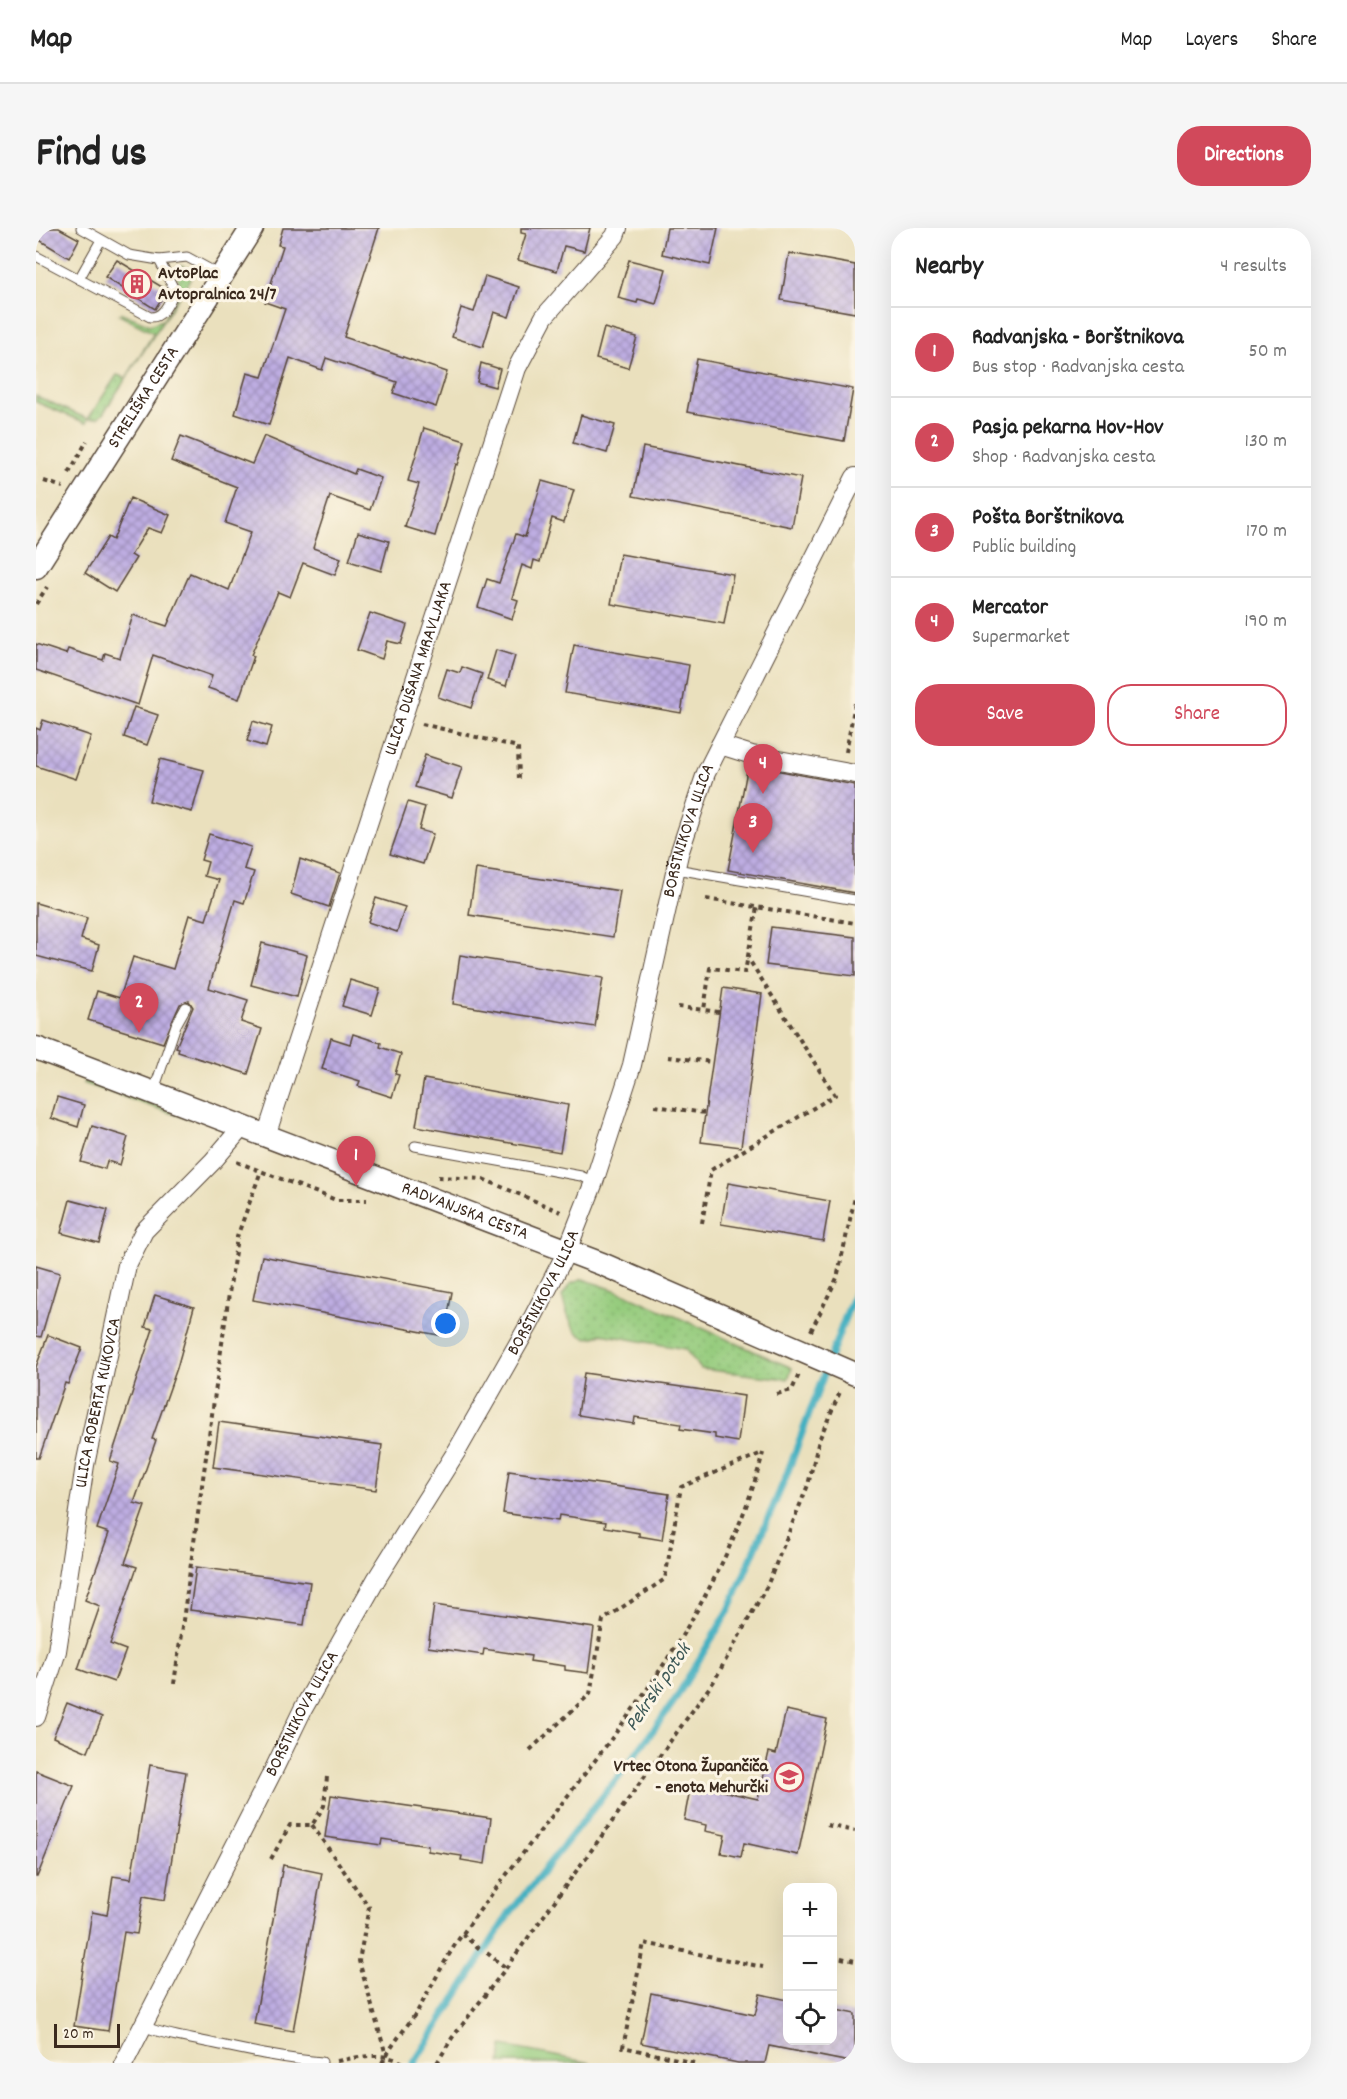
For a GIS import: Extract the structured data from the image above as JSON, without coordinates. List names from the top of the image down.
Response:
{
  "streets": {
    "street": [
      "STRELIŠKA CESTA",
      "ULICA DUŠANA MRAVLJAKA",
      "BORŠTNIKOVA ULICA",
      "RADVANJSKA CESTA",
      "ULICA ROBERTA KUKOVCA"
    ]
  },
  "crossings": [
    ["ULICA DUŠANA MRAVLJAKA", "RADVANJSKA CESTA"],
    ["BORŠTNIKOVA ULICA", "RADVANJSKA CESTA"],
    ["RADVANJSKA CESTA", "ULICA ROBERTA KUKOVCA"]
  ],
  "water": ["Pekrski potok"],
  "places": {
    "building": ["AvtoPlac Avtopralnica 24/7"],
    "school or university": ["Vrtec Otona Župančiča - enota Mehurčki"]
  },
  "scale_bar": "20 m",
  "page": {
    "header": "Map",
    "nav": ["Map", "Layers", "Share"],
    "title": "Find us",
    "buttons": [
      "Directions",
      ["Save", "Share"]
    ],
    "heading": ["Nearby", "4 results"],
    "list": [
      {
        "mark": "1",
        "name": "Radvanjska - Borštnikova",
        "note": "Bus stop · Radvanjska cesta",
        "value": "50 m"
      },
      {
        "mark": "2",
        "name": "Pasja pekarna Hov-Hov",
        "note": "Shop · Radvanjska cesta",
        "value": "130 m"
      },
      {
        "mark": "3",
        "name": "Pošta Borštnikova",
        "note": "Public building",
        "value": "170 m"
      },
      {
        "mark": "4",
        "name": "Mercator",
        "note": "Supermarket",
        "value": "190 m"
      }
    ],
    "pins": [
      "4",
      "3",
      "2",
      "1"
    ],
    "map_buttons": ["+", "−"],
    "scale": "20 m"
  }
}
